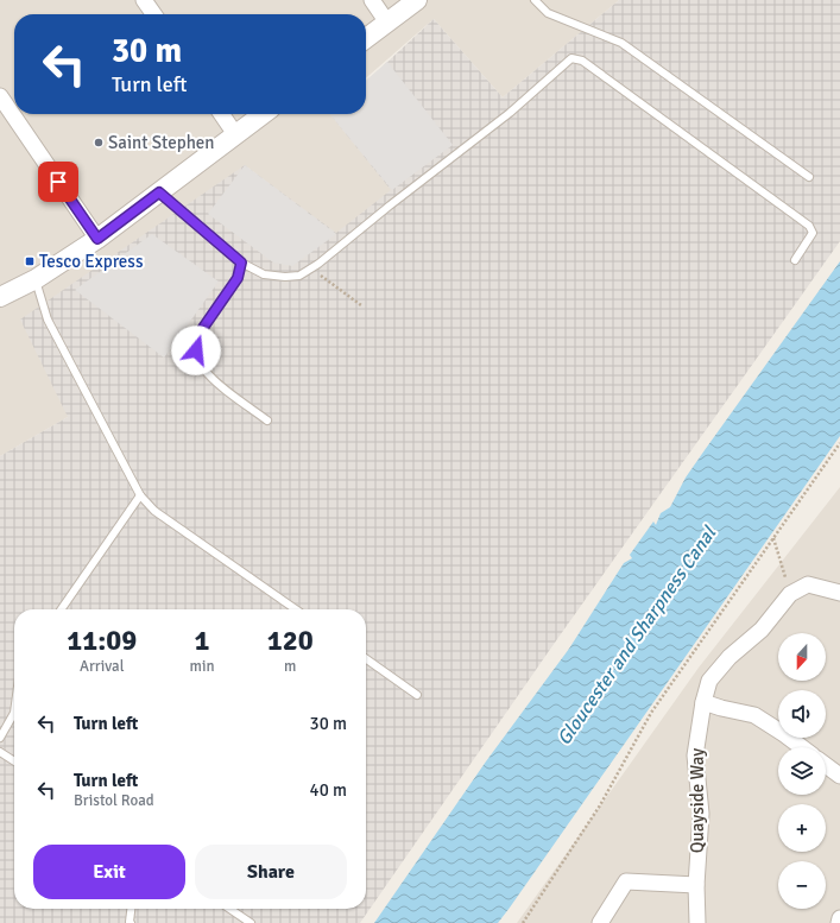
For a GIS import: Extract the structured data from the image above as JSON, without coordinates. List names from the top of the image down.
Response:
{
  "streets": {
    "street": ["Quayside Way"]
  },
  "water": ["Gloucester and Sharpness Canal"],
  "places": {
    "other": ["Saint Stephen"],
    "transit": ["Tesco Express"]
  },
  "north": "bottom",
  "page": {
    "turn": ["30 m", "Turn left"],
    "eta": [
      "11:09",
      "Arrival",
      "1",
      "min",
      "120",
      "m"
    ],
    "map_buttons": ["+", "−"],
    "list": [
      {
        "name": "Turn left",
        "value": "30 m"
      },
      {
        "name": "Turn left",
        "note": "Bristol Road",
        "value": "40 m"
      }
    ],
    "buttons": ["Exit", "Share"]
  }
}
